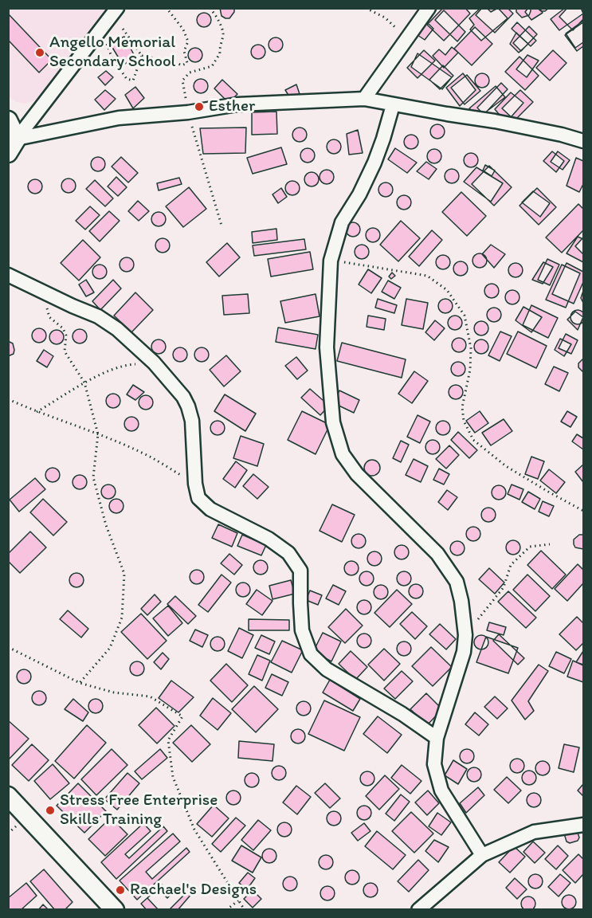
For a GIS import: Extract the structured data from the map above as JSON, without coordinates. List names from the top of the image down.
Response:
{
  "places": [
    "Angello Memorial Secondary School",
    "Esther",
    "Stress Free Enterprise Skills Training",
    "Rachael's Designs"
  ]
}
